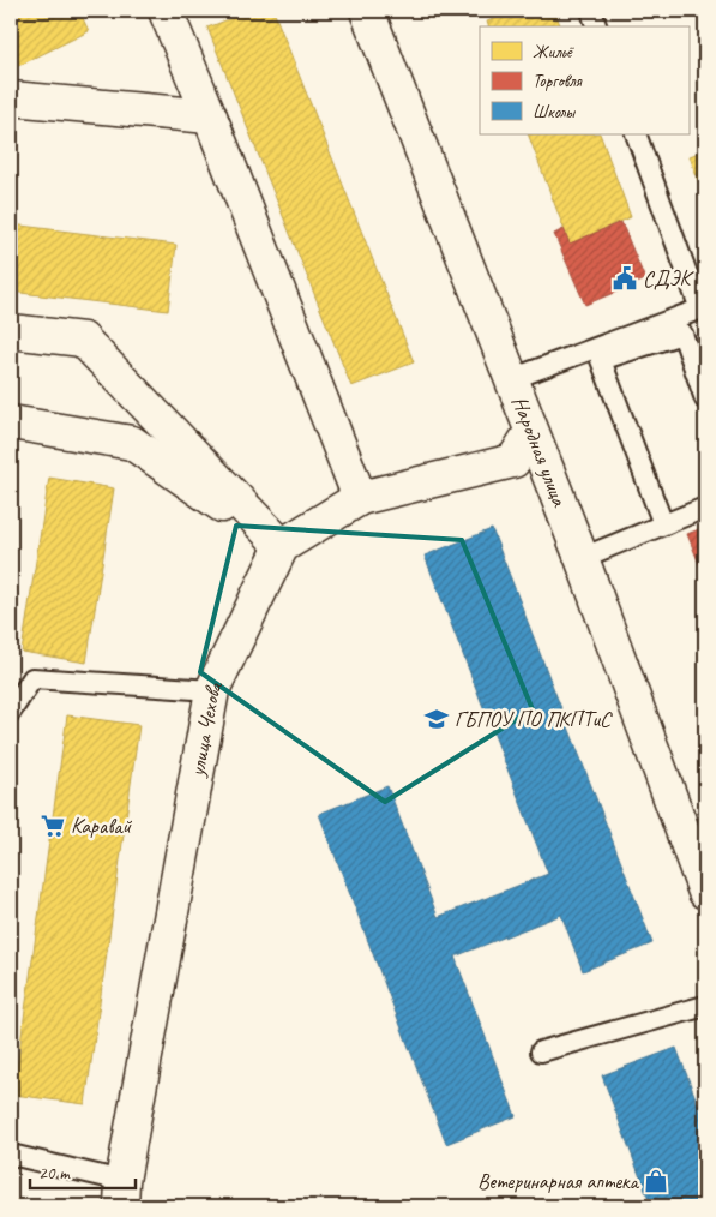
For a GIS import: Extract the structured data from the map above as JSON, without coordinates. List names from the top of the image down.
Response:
{
  "streets": {
    "street": ["Народная улица", "улица Чехова"]
  },
  "places": {
    "public building": ["СДЭК"],
    "school or university": ["ГБПОУ ПО ПКПТиС"],
    "supermarket": ["Каравай"],
    "shop": ["Ветеринарная аптека"]
  },
  "legend": ["Жильё", "Торговля", "Школы"],
  "scale_bar": "20 m"
}
